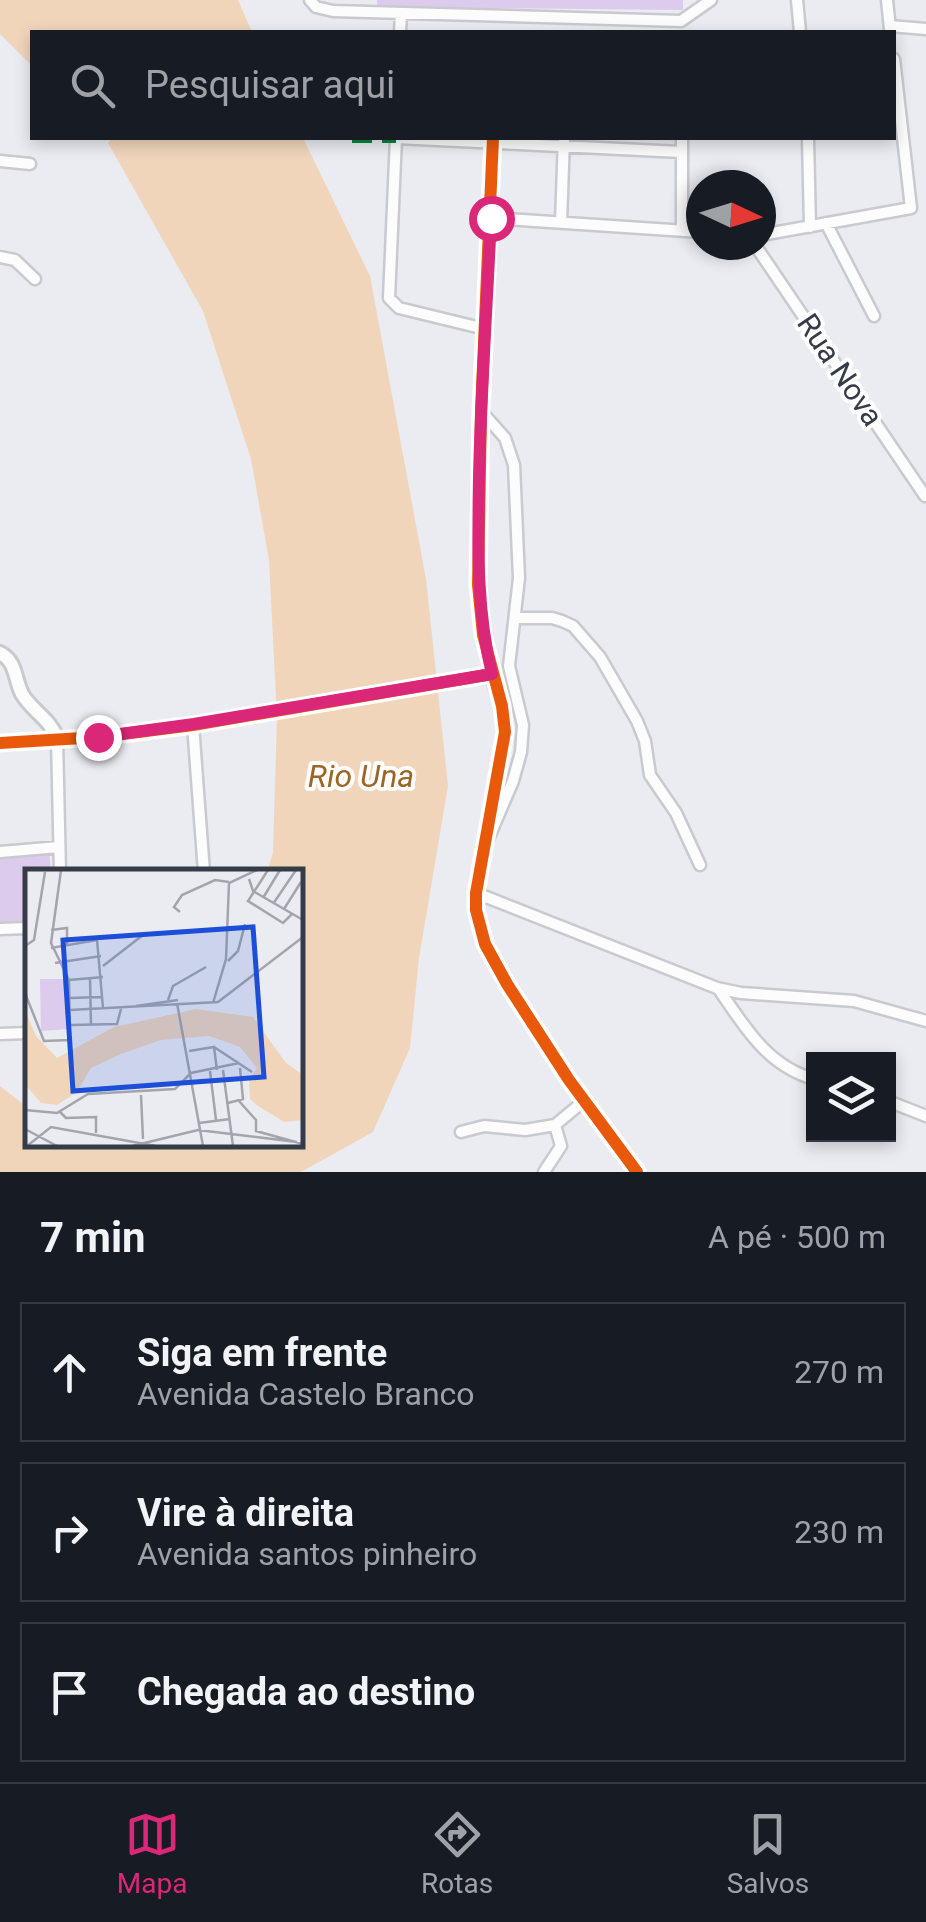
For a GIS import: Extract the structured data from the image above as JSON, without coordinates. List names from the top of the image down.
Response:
{
  "streets": {
    "street": ["Rua Nova"]
  },
  "water": ["Rio Una"],
  "north": "right",
  "page": {
    "search": "Pesquisar aqui",
    "heading": ["7 min", "A pé · 500 m"],
    "list": [
      ["Siga em frente", "Avenida Castelo Branco", "270 m"],
      ["Vire à direita", "Avenida santos pinheiro", "230 m"],
      "Chegada ao destino"
    ],
    "nav": ["Mapa", "Rotas", "Salvos"]
  }
}
